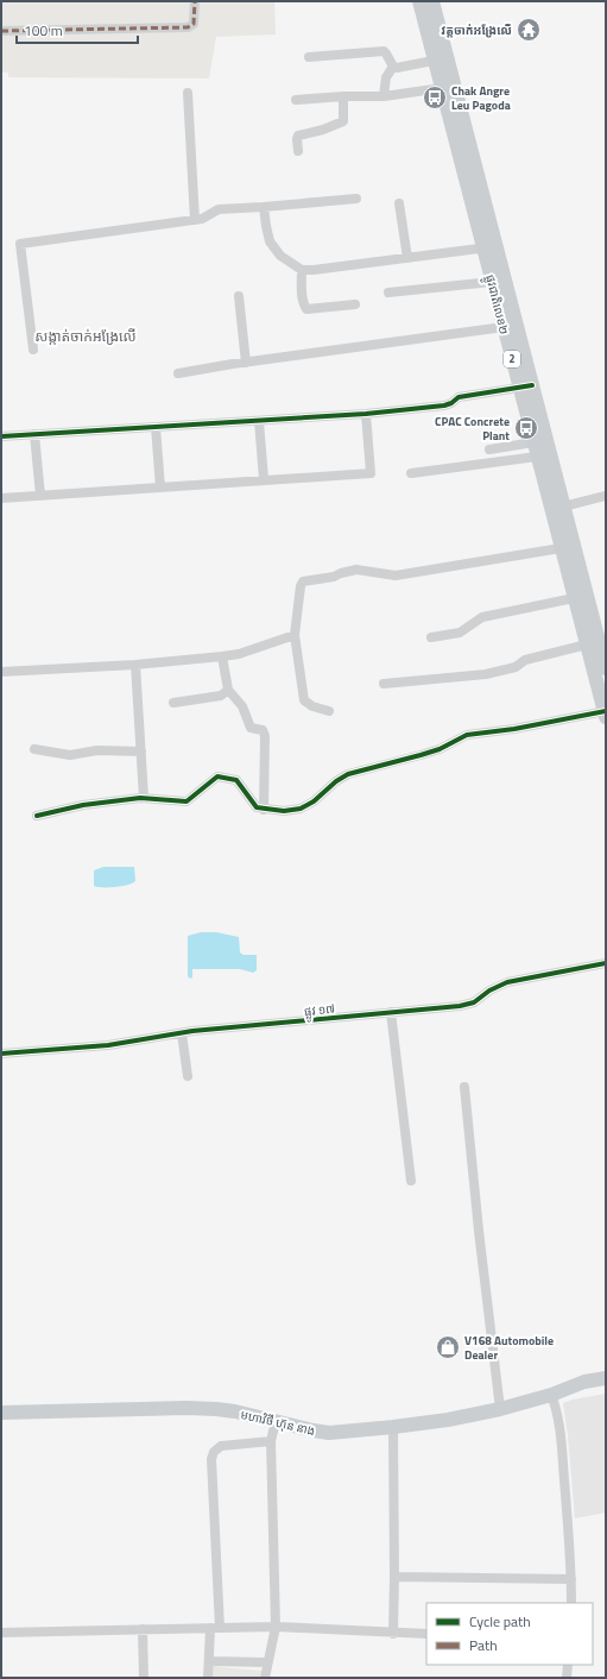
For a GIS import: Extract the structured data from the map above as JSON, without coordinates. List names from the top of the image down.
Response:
{
  "streets": {
    "main road": ["ផ្លូវជាតិលេខ២", "2", "មហាវិថី ហ៊ុន នាង"],
    "street": ["ផ្លូវ ១៧"]
  },
  "districts": ["សង្កាត់ចាក់អង្រែលើ"],
  "places": {
    "temple": ["វត្តចាក់អង្រែលើ"],
    "bus stop": ["Chak Angre Leu Pagoda", "CPAC Concrete Plant"],
    "shop": ["V168 Automobile Dealer"]
  },
  "legend": ["Cycle path", "Path"],
  "scale_bar": "100 m"
}
